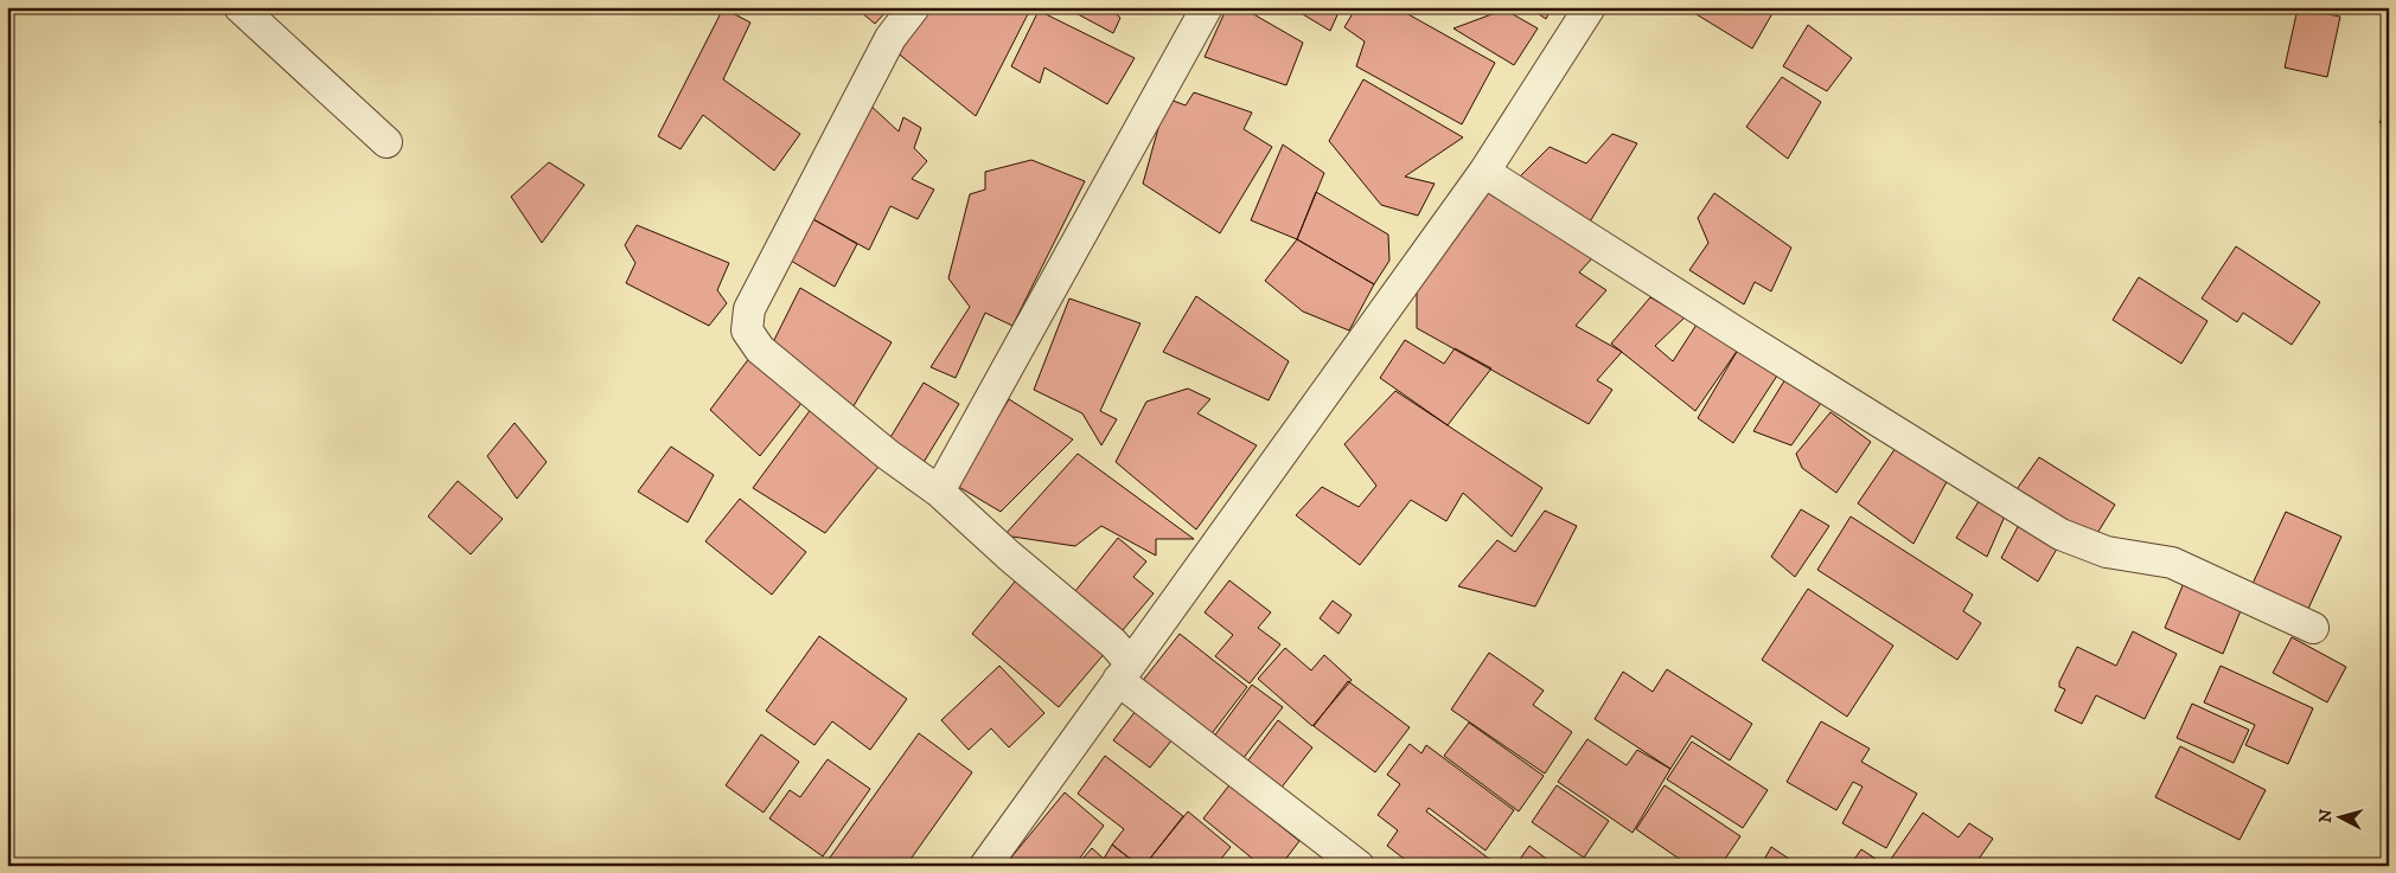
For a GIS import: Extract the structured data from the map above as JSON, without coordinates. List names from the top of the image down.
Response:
{
  "north": "left"
}
